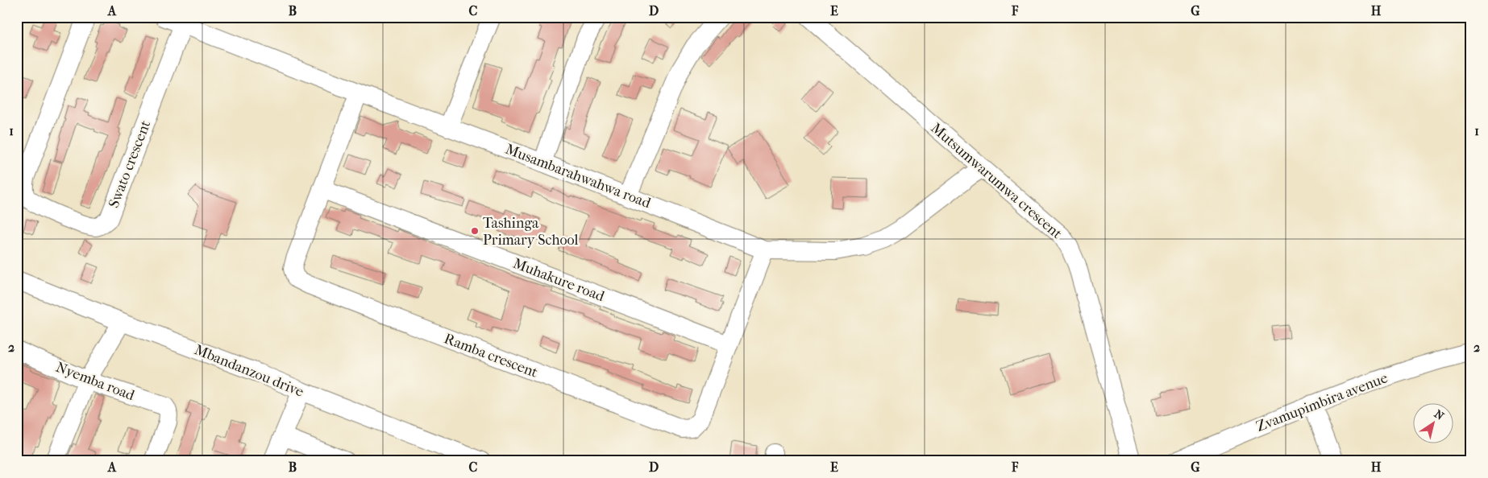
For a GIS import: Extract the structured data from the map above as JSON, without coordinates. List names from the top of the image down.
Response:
{
  "streets": {
    "street": [
      "Swato crescent",
      "Musambarahwahwa road",
      "Mutsumwarumwa crescent",
      "Muhakure road",
      "Ramba crescent",
      "Mbandanzou drive",
      "Nyemba road",
      "Zvamupimbira avenue"
    ]
  },
  "crossings": [
    ["Swato crescent", "Musambarahwahwa road"],
    ["Musambarahwahwa road", "Mutsumwarumwa crescent"],
    ["Musambarahwahwa road", "Ramba crescent"],
    ["Muhakure road", "Ramba crescent"]
  ],
  "places": ["Tashinga Primary School"],
  "north": "top right",
  "grid": {
    "columns": [
      "A",
      "B",
      "C",
      "D",
      "E",
      "F",
      "G",
      "H"
    ],
    "rows": ["1", "2"]
  }
}
